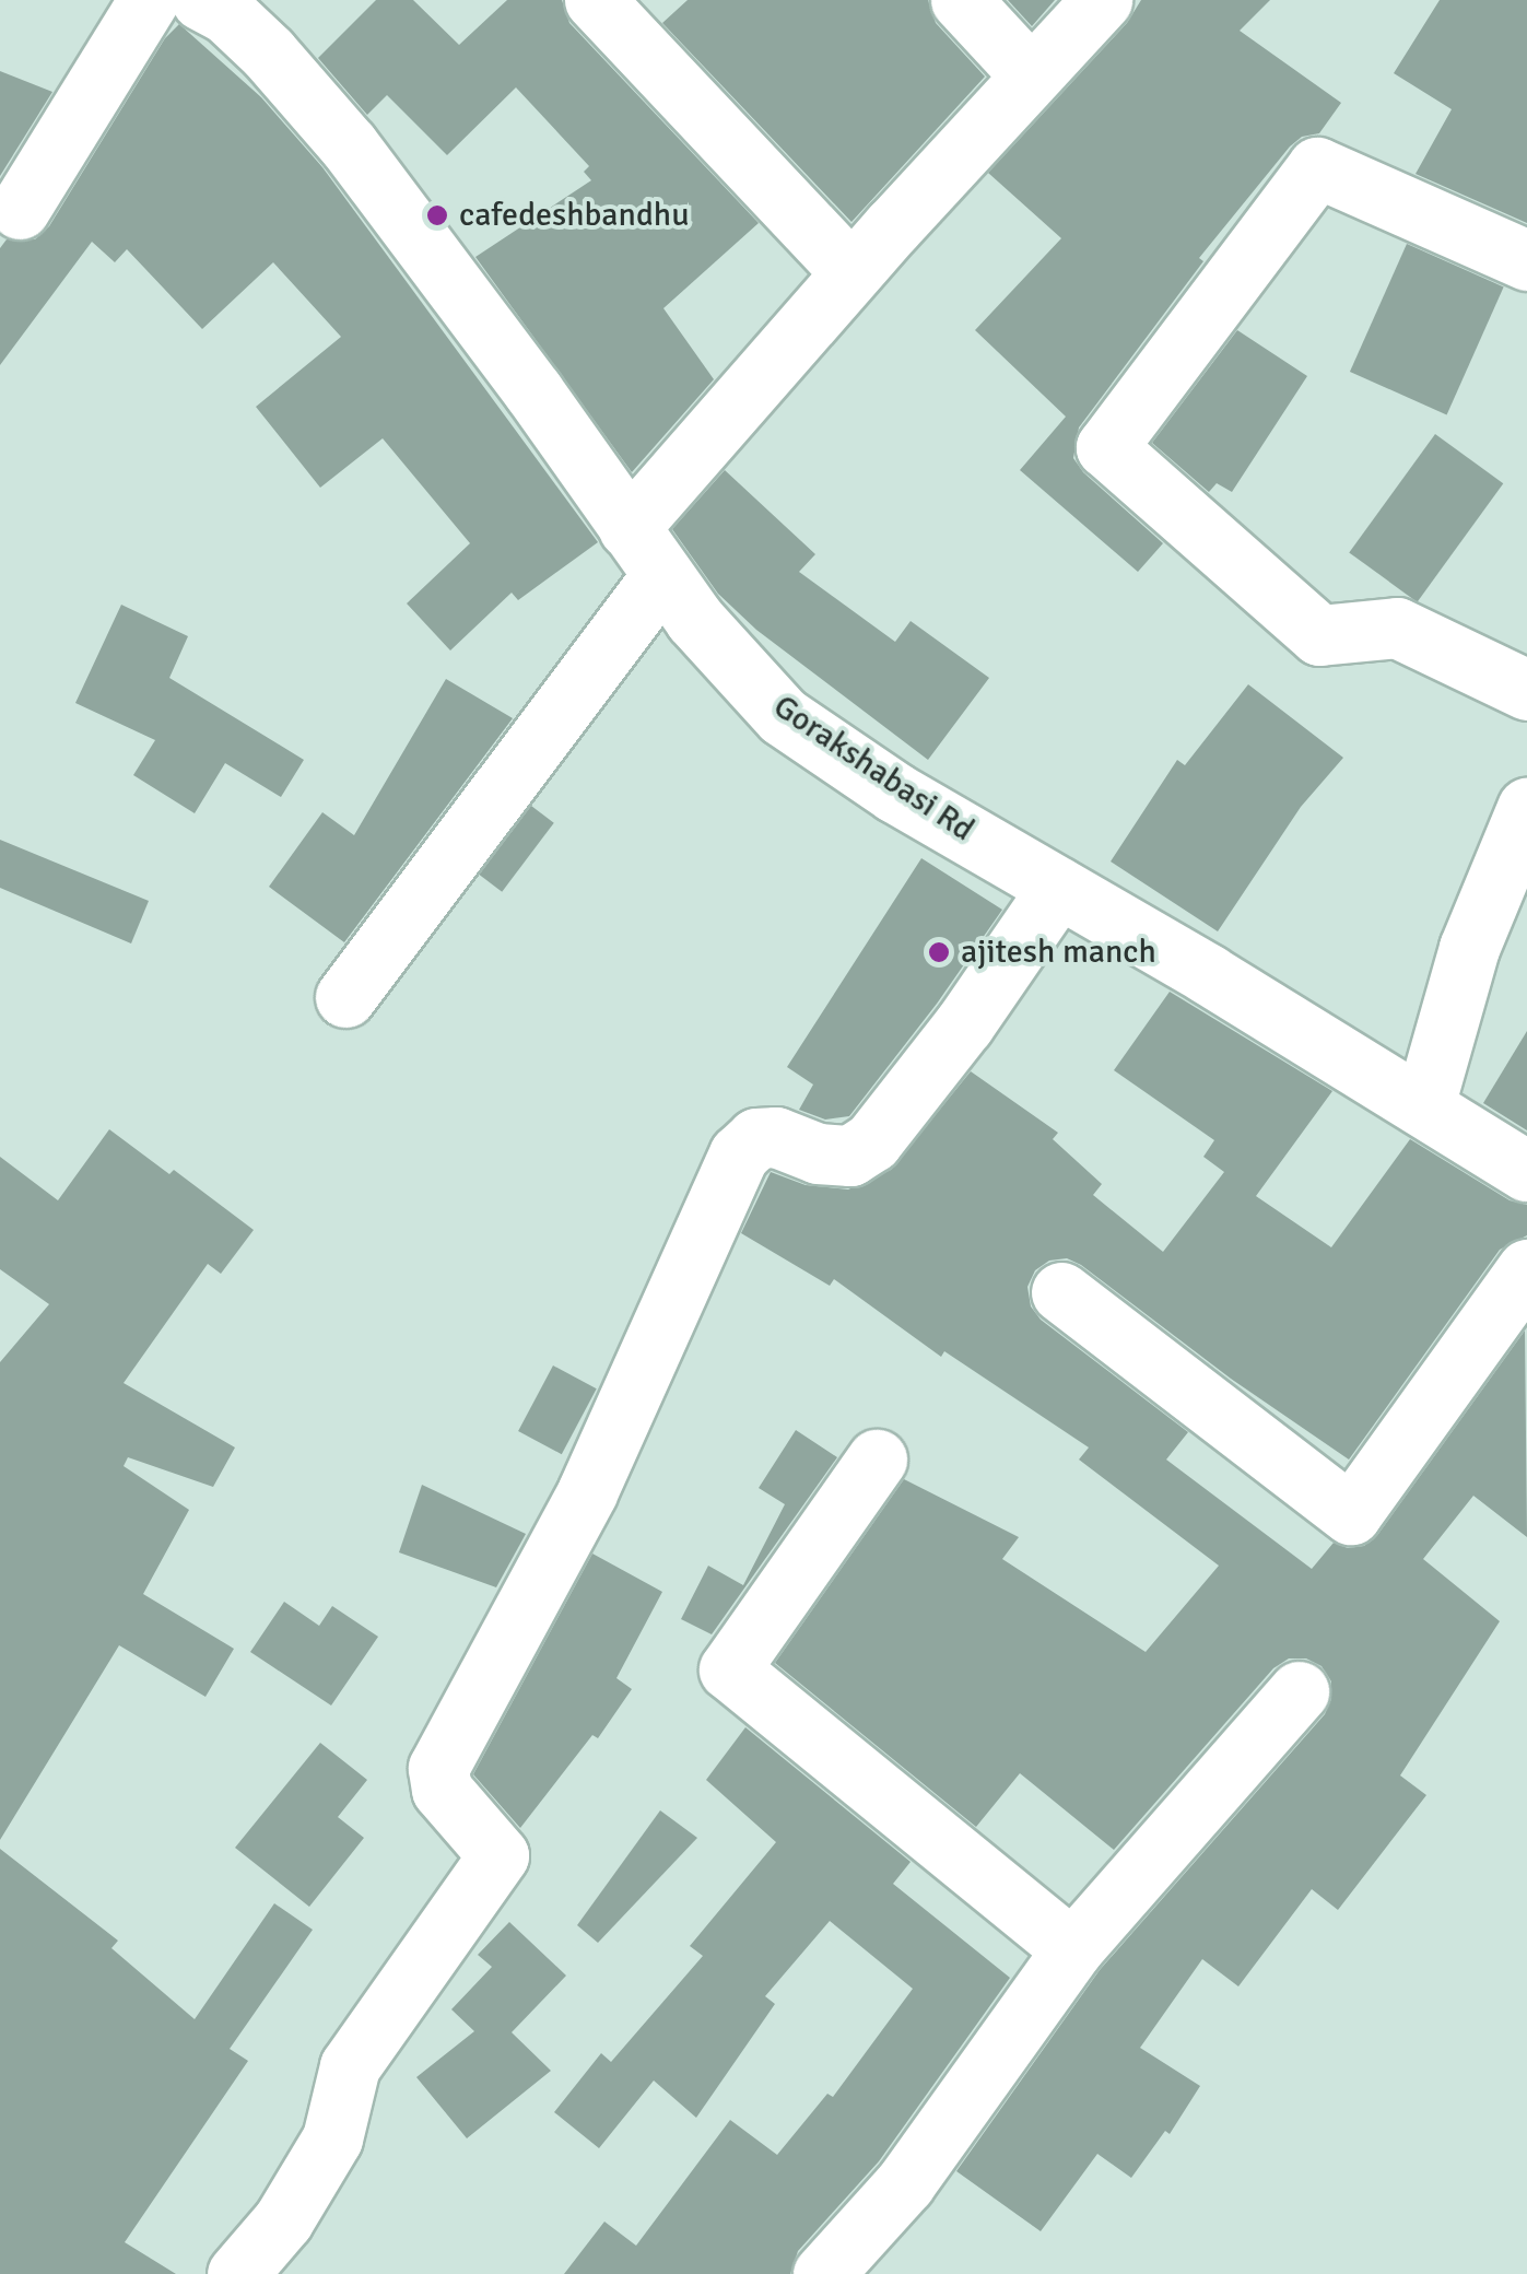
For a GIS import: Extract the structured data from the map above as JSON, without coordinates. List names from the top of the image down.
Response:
{
  "streets": {
    "street": ["Gorakshabasi Rd"]
  },
  "places": ["cafedeshbandhu", "ajitesh manch"]
}
